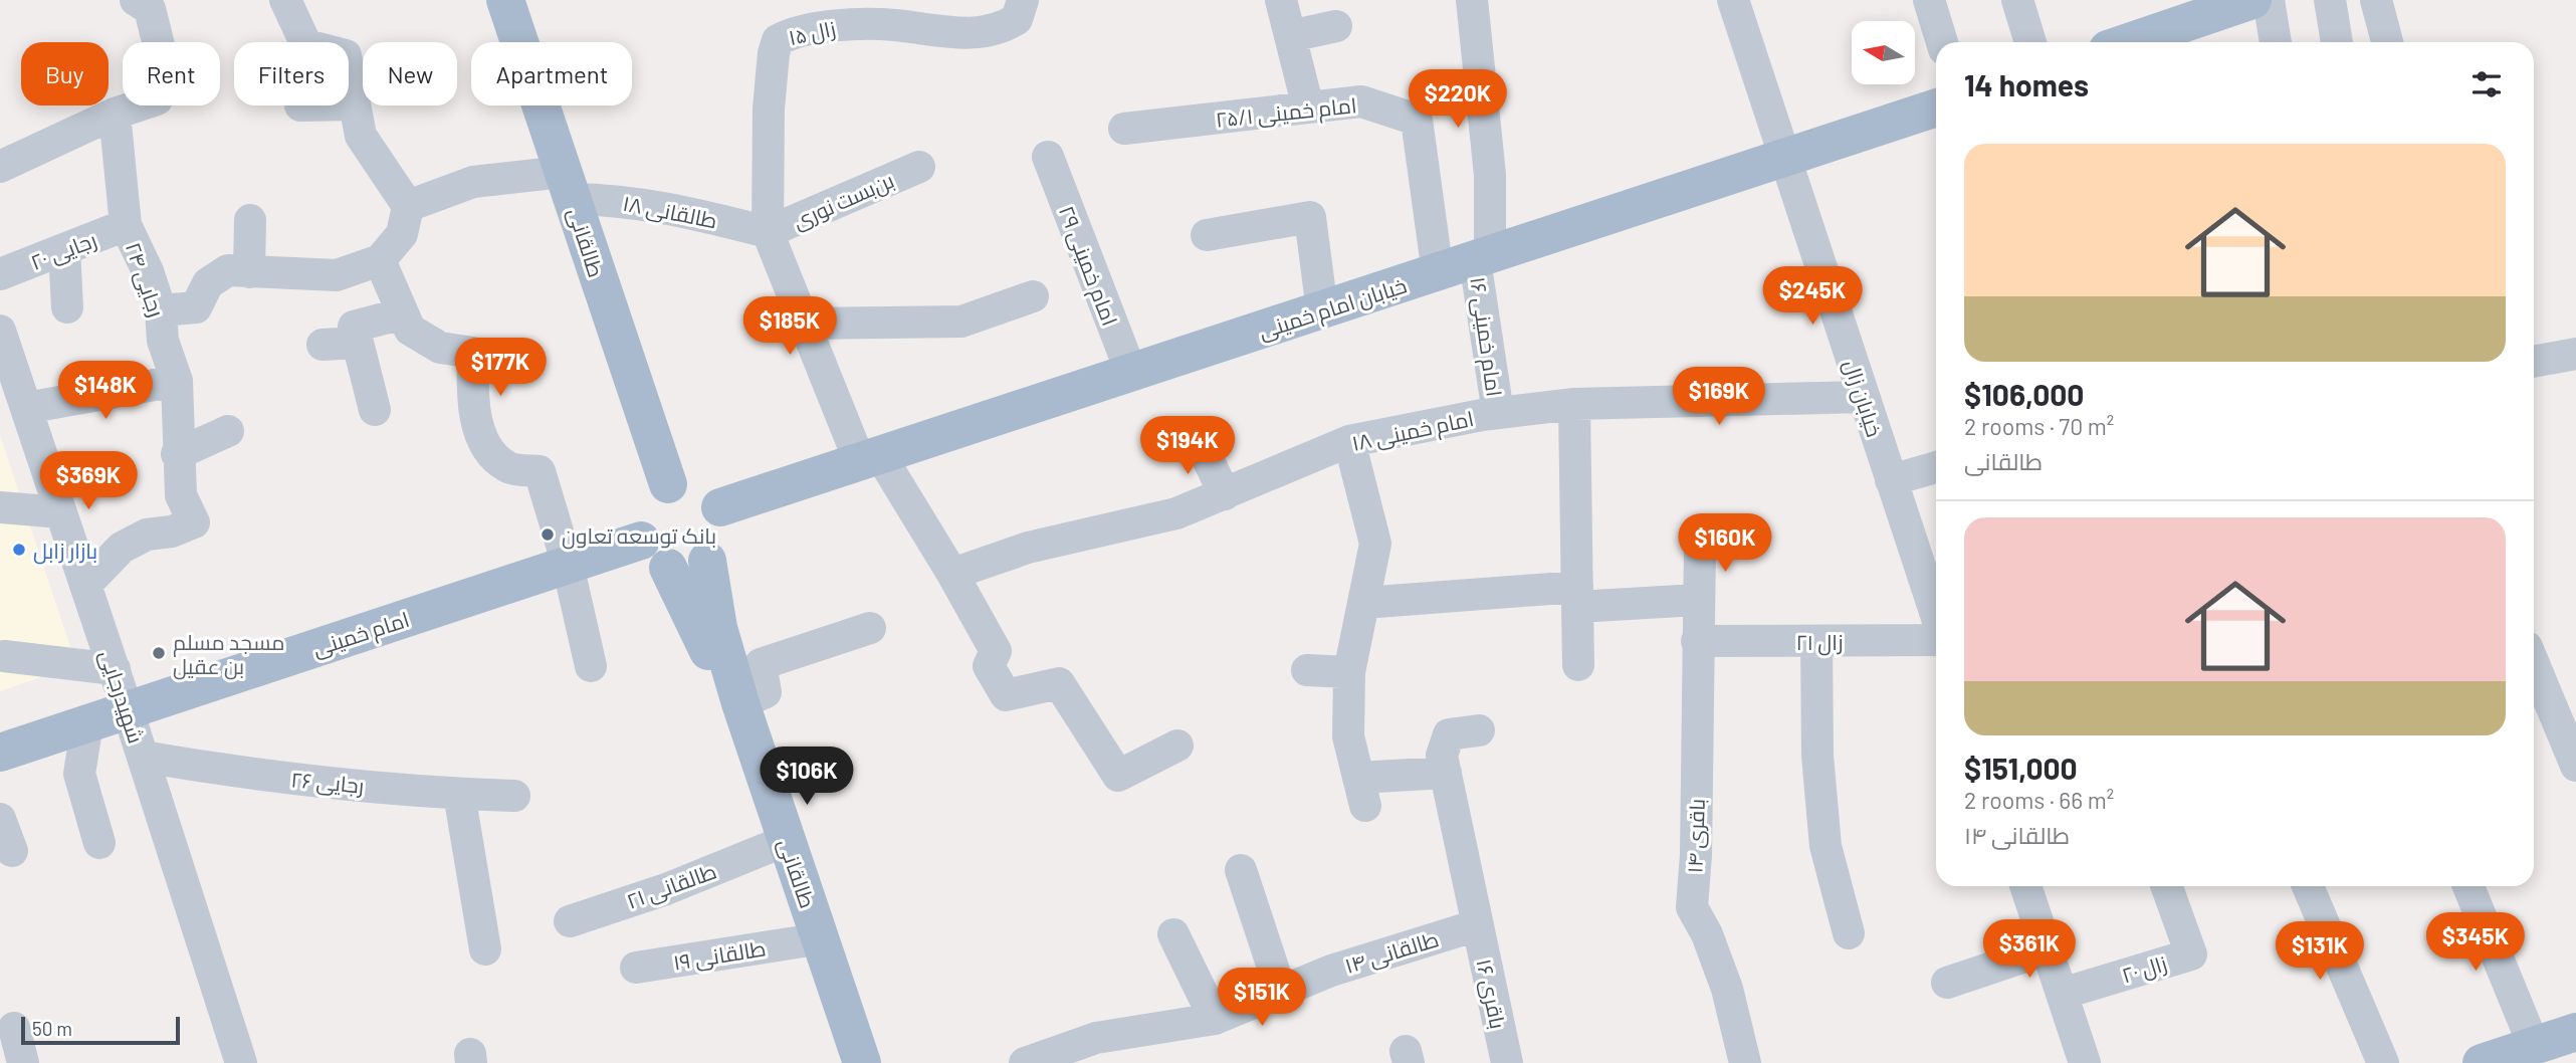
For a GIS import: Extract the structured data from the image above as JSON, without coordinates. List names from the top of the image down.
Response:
{
  "streets": {
    "main road": ["طالقانی", "خیابان امام خمینی", "امام خمینی"],
    "street": [
      "زال ۱۵",
      "امام خمینی ۲۵/۱",
      "بن‌بست نوری",
      "طالقانی ۱۸",
      "رجایی ۲۰",
      "امام خمینی ۲۹",
      "رجایی ۲۴",
      "امام خمینی ۱۶",
      "خیابان زال",
      "امام خمینی ۱۸",
      "زال ۲۱",
      "شهیدرجایی",
      "رجایی ۲۶",
      "باقری ۱۴",
      "طالقانی ۲۱",
      "طالقانی ۱۴",
      "طالقانی ۱۹",
      "زال ۲۰",
      "باقری ۱۶"
    ]
  },
  "crossings": [
    ["زال ۱۵", "بن‌بست نوری"],
    ["زال ۱۵", "طالقانی ۱۸"],
    ["امام خمینی ۲۵/۱", "خیابان امام خمینی"],
    ["بن‌بست نوری", "طالقانی ۱۸"],
    ["طالقانی ۱۸", "طالقانی"],
    ["طالقانی", "خیابان امام خمینی"],
    ["طالقانی", "امام خمینی"],
    ["طالقانی", "طالقانی ۲۱"],
    ["طالقانی", "طالقانی ۱۹"],
    ["رجایی ۲۰", "رجایی ۲۴"],
    ["امام خمینی ۲۹", "خیابان امام خمینی"],
    ["رجایی ۲۴", "شهیدرجایی"],
    ["خیابان امام خمینی", "امام خمینی ۱۶"],
    ["خیابان امام خمینی", "خیابان زال"],
    ["خیابان امام خمینی", "امام خمینی"],
    ["امام خمینی ۱۶", "امام خمینی ۱۸"],
    ["خیابان زال", "امام خمینی ۱۸"],
    ["امام خمینی", "شهیدرجایی"],
    ["زال ۲۱", "باقری ۱۴"],
    ["شهیدرجایی", "رجایی ۲۶"],
    ["طالقانی ۱۴", "باقری ۱۶"]
  ],
  "places": ["بانک توسعه تعاون", "بازار زابل", "مسجد مسلم بن عقیل"],
  "scale_bar": "50 m",
  "north": "left",
  "page": {
    "chip": [
      "Buy",
      "Rent",
      "Filters",
      "New",
      "Apartment"
    ],
    "heading": "14 homes",
    "price": [
      "$220K",
      "$245K",
      "$185K",
      "$177K",
      "$148K",
      "$169K",
      "$194K",
      "$369K",
      "$160K",
      "$106K",
      "$345K",
      "$361K",
      "$131K",
      "$151K"
    ],
    "list": [
      {
        "name": "$106,000",
        "note": "2 rooms · 70 m² · طالقانی"
      },
      {
        "name": "$151,000",
        "note": "2 rooms · 66 m² · طالقانی ۱۴"
      }
    ],
    "scale": "50 m"
  }
}
